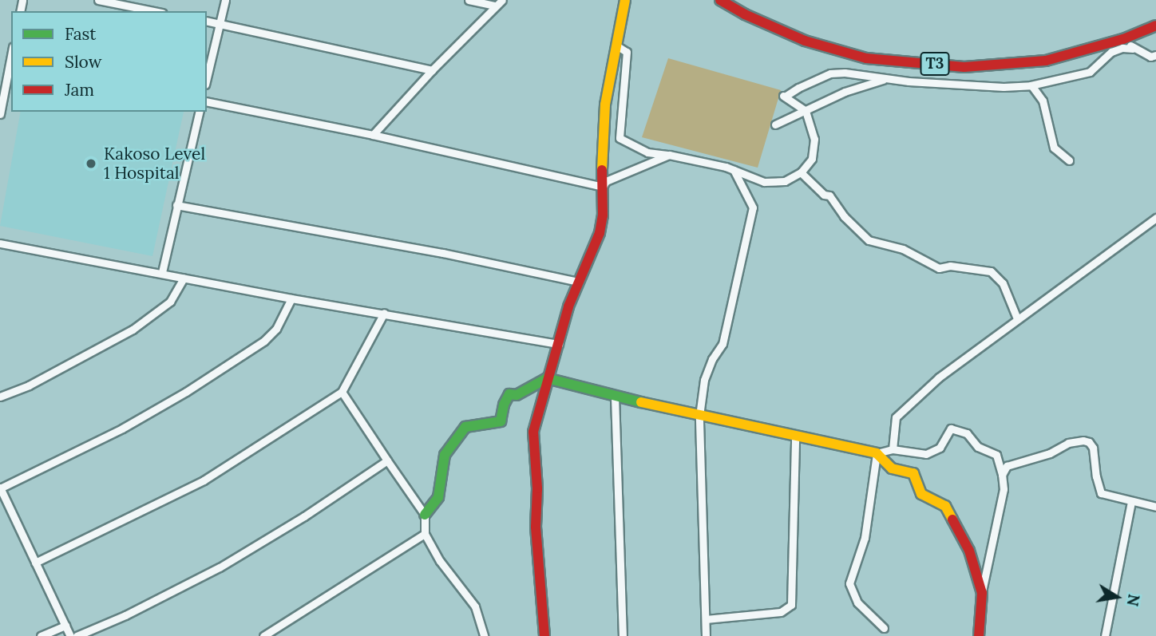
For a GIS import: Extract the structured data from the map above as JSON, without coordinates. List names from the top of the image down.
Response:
{
  "streets": {
    "main road": ["T3"]
  },
  "places": ["Kakoso Level 1 Hospital"],
  "legend": ["Fast", "Slow", "Jam"],
  "north": "right"
}
